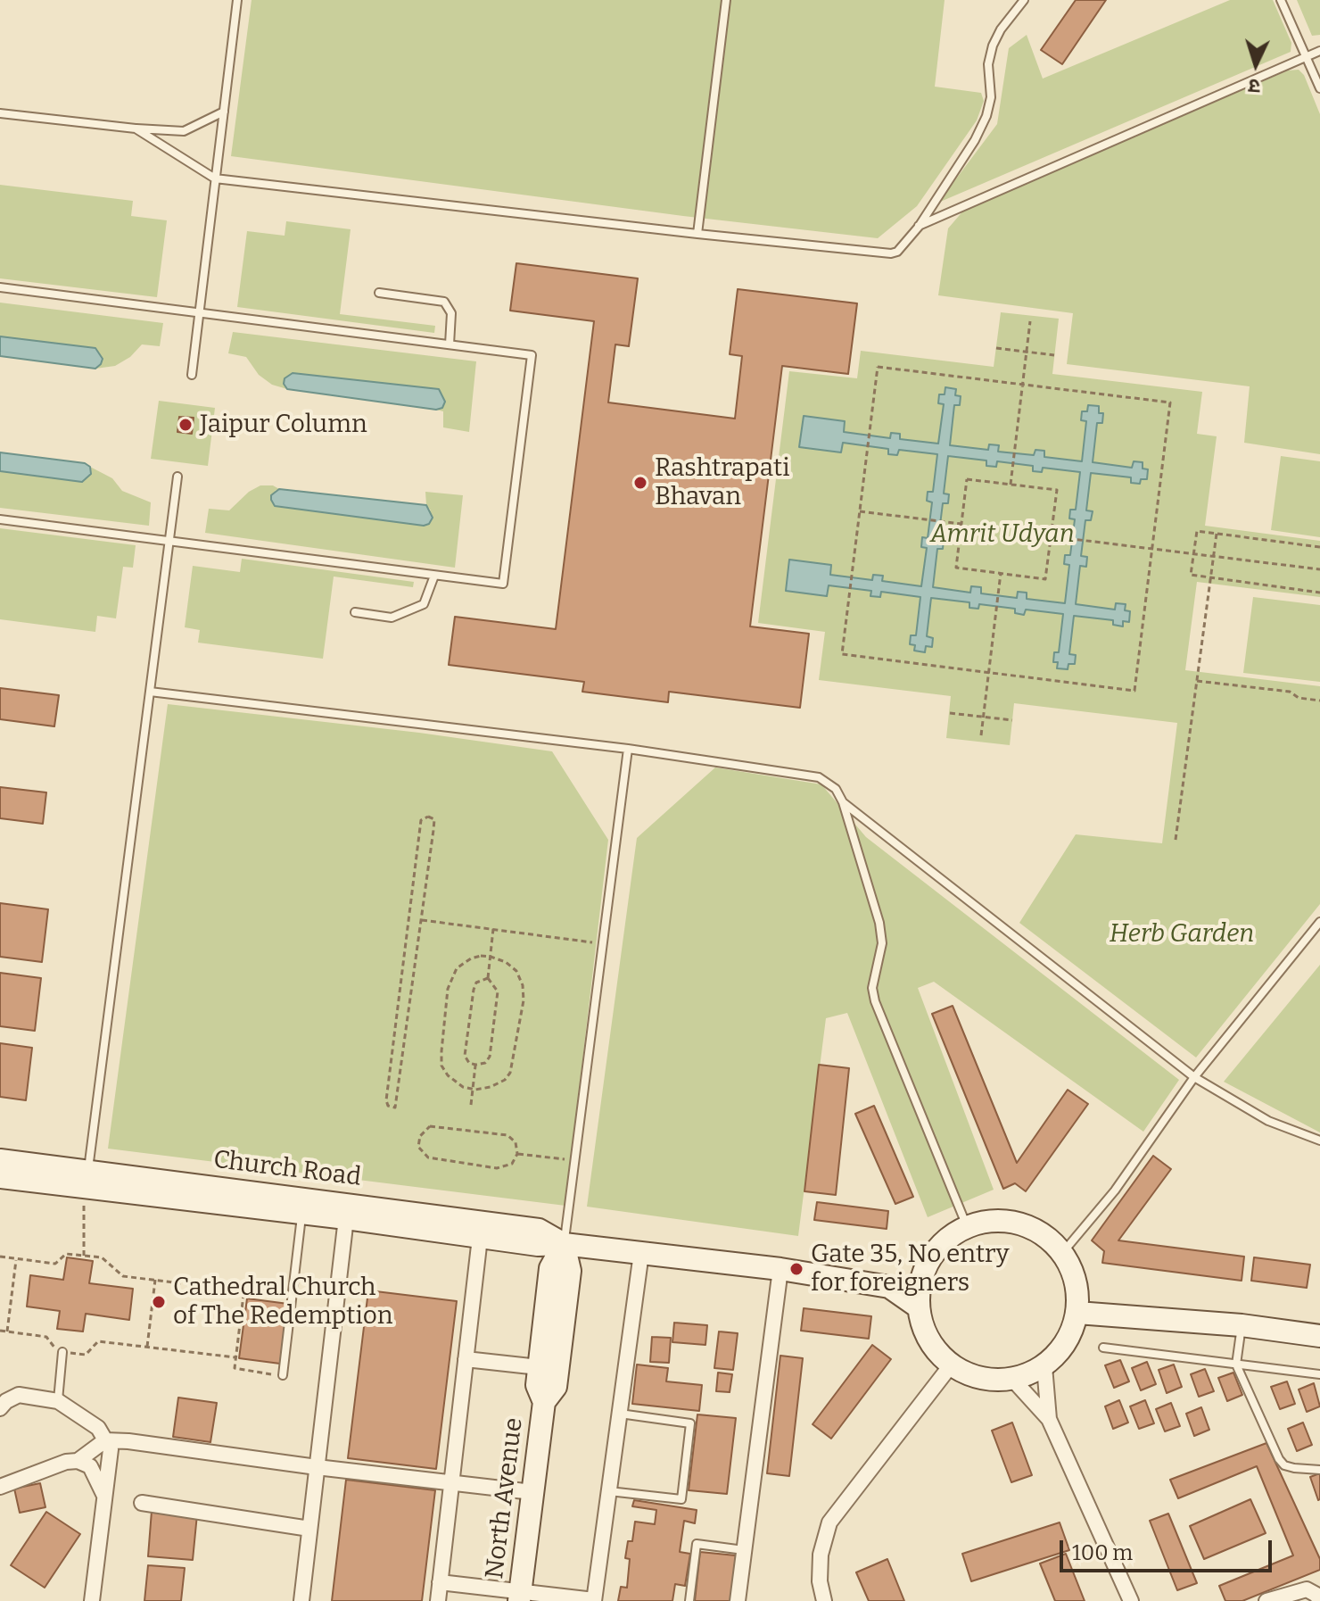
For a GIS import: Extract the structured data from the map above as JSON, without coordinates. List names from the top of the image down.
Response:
{
  "streets": {
    "street": ["Church Road", "North Avenue"]
  },
  "crossings": [
    ["Church Road", "North Avenue"]
  ],
  "parks": ["Amrit Udyan", "Herb Garden"],
  "places": [
    "Jaipur Column",
    "Rashtrapati Bhavan",
    "Gate 35, No entry for foreigners",
    "Cathedral Church of The Redemption"
  ],
  "scale_bar": "100 m",
  "north": "bottom"
}
